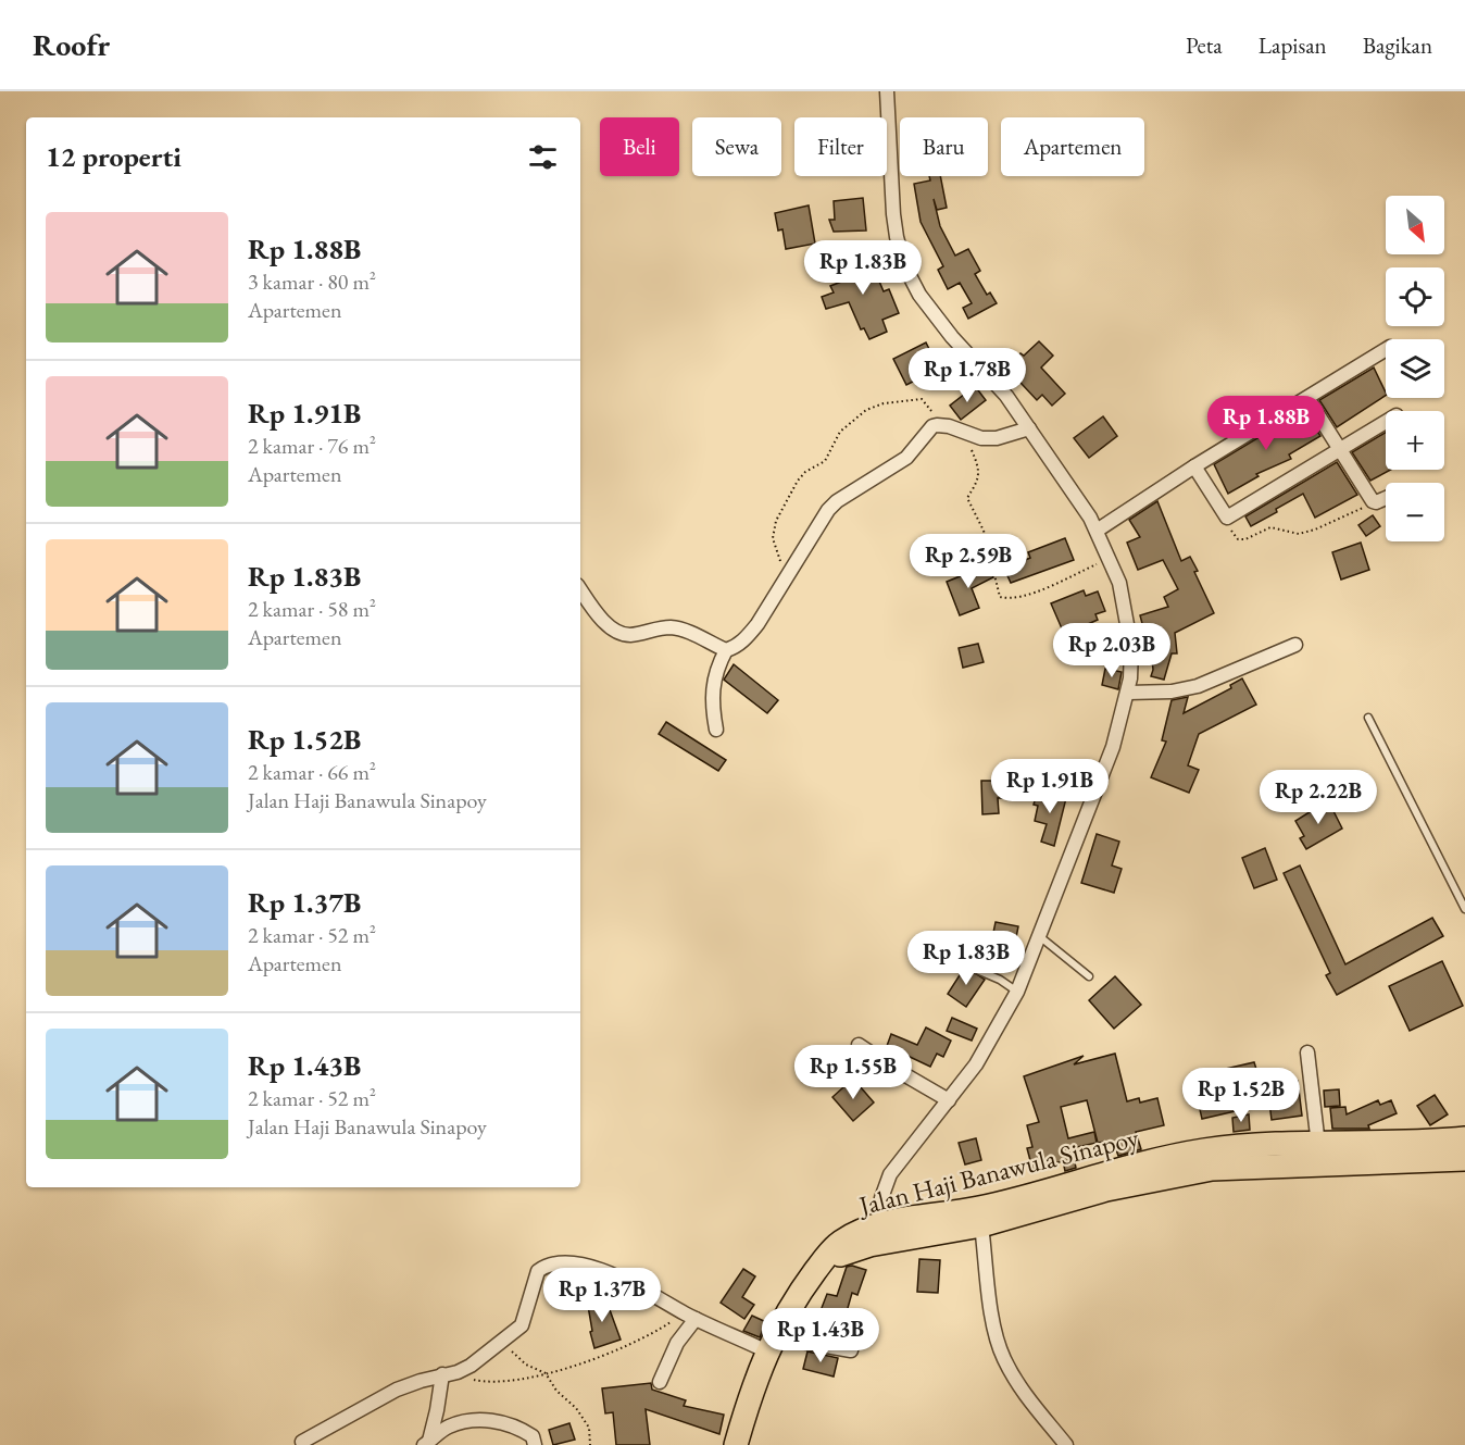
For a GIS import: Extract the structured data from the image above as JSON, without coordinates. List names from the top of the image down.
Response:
{
  "streets": {
    "highway": ["Jalan Haji Banawula Sinapoy"]
  },
  "north": "bottom right",
  "page": {
    "header": "Roofr",
    "nav": ["Peta", "Lapisan", "Bagikan"],
    "chip": [
      "Beli",
      "Sewa",
      "Filter",
      "Baru",
      "Apartemen"
    ],
    "heading": "12 properti",
    "map_buttons": ["+", "−"],
    "list": [
      {
        "name": "Rp 1.88B",
        "note": "3 kamar · 80 m² · Apartemen"
      },
      {
        "name": "Rp 1.91B",
        "note": "2 kamar · 76 m² · Apartemen"
      },
      {
        "name": "Rp 1.83B",
        "note": "2 kamar · 58 m² · Apartemen"
      },
      {
        "name": "Rp 1.52B",
        "note": "2 kamar · 66 m² · Jalan Haji Banawula Sinapoy"
      },
      {
        "name": "Rp 1.37B",
        "note": "2 kamar · 52 m² · Apartemen"
      },
      {
        "name": "Rp 1.43B",
        "note": "2 kamar · 52 m² · Jalan Haji Banawula Sinapoy"
      }
    ],
    "price": [
      "Rp 1.83B",
      "Rp 1.78B",
      "Rp 1.88B",
      "Rp 2.59B",
      "Rp 2.03B",
      "Rp 1.91B",
      "Rp 2.22B",
      "Rp 1.83B",
      "Rp 1.55B",
      "Rp 1.52B",
      "Rp 1.37B",
      "Rp 1.43B"
    ]
  }
}
